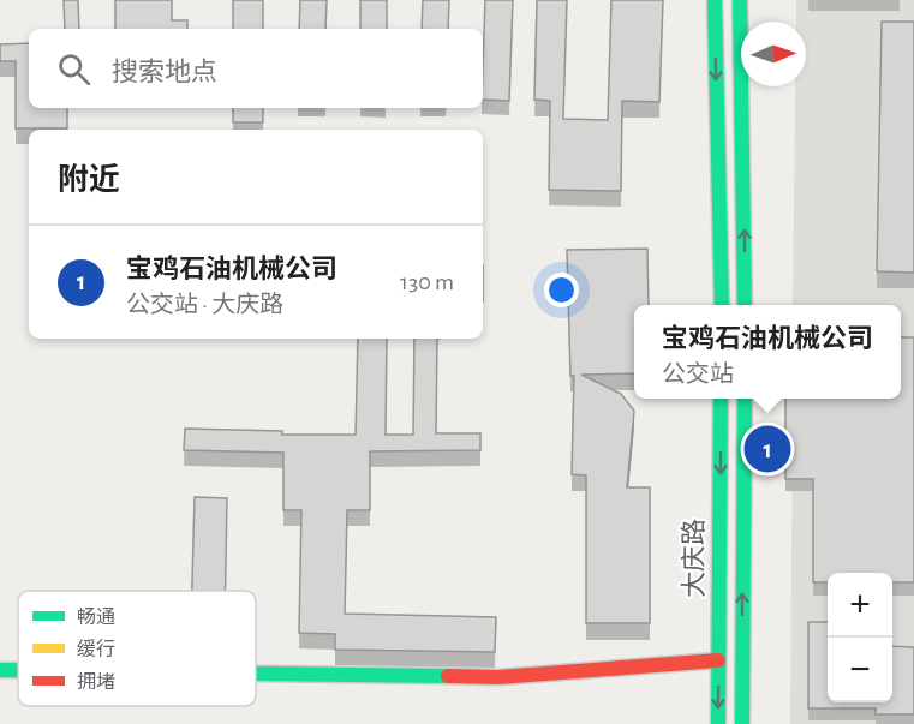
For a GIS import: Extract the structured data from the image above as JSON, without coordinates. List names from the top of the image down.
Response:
{
  "streets": {
    "main road": ["大庆路"]
  },
  "legend": ["畅通", "缓行", "拥堵"],
  "north": "right",
  "page": {
    "search": "搜索地点",
    "heading": "附近",
    "list": [
      {
        "mark": "1",
        "name": "宝鸡石油机械公司",
        "note": "公交站 · 大庆路",
        "value": "130 m"
      }
    ],
    "popup": ["宝鸡石油机械公司", "公交站"],
    "pins": "1",
    "map_buttons": ["+", "−"]
  }
}
